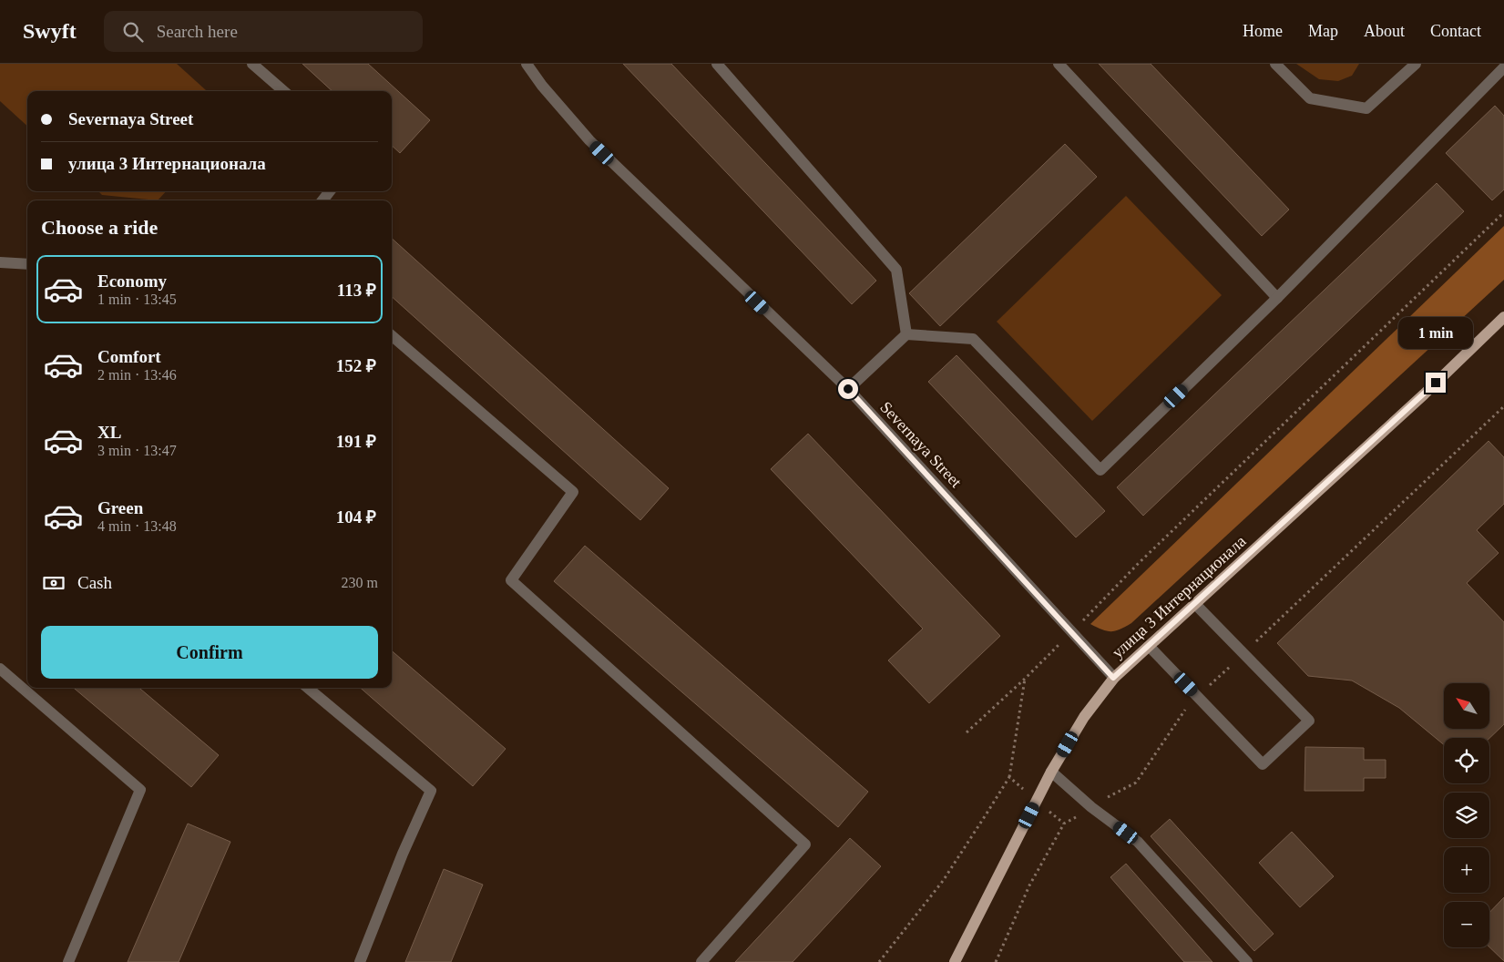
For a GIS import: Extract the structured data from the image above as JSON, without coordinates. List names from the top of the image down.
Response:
{
  "streets": {
    "main road": ["улица 3 Интернационала"],
    "street": ["Severnaya Street"]
  },
  "crossings": [
    ["Severnaya Street", "улица 3 Интернационала"]
  ],
  "north": "top left",
  "page": {
    "header": "Swyft",
    "search": "Search here",
    "nav": [
      "Home",
      "Map",
      "About",
      "Contact"
    ],
    "banner": ["Severnaya Street", "улица 3 Интернационала"],
    "heading": "Choose a ride",
    "list": [
      {
        "name": "Economy",
        "note": "1 min · 13:45",
        "value": "113 ₽"
      },
      {
        "name": "Comfort",
        "note": "2 min · 13:46",
        "value": "152 ₽"
      },
      {
        "name": "XL",
        "note": "3 min · 13:47",
        "value": "191 ₽"
      },
      {
        "name": "Green",
        "note": "4 min · 13:48",
        "value": "104 ₽"
      }
    ],
    "bubble": "1 min",
    "pay": ["Cash", "230 m"],
    "buttons": "Confirm",
    "map_buttons": ["+", "−"]
  }
}
